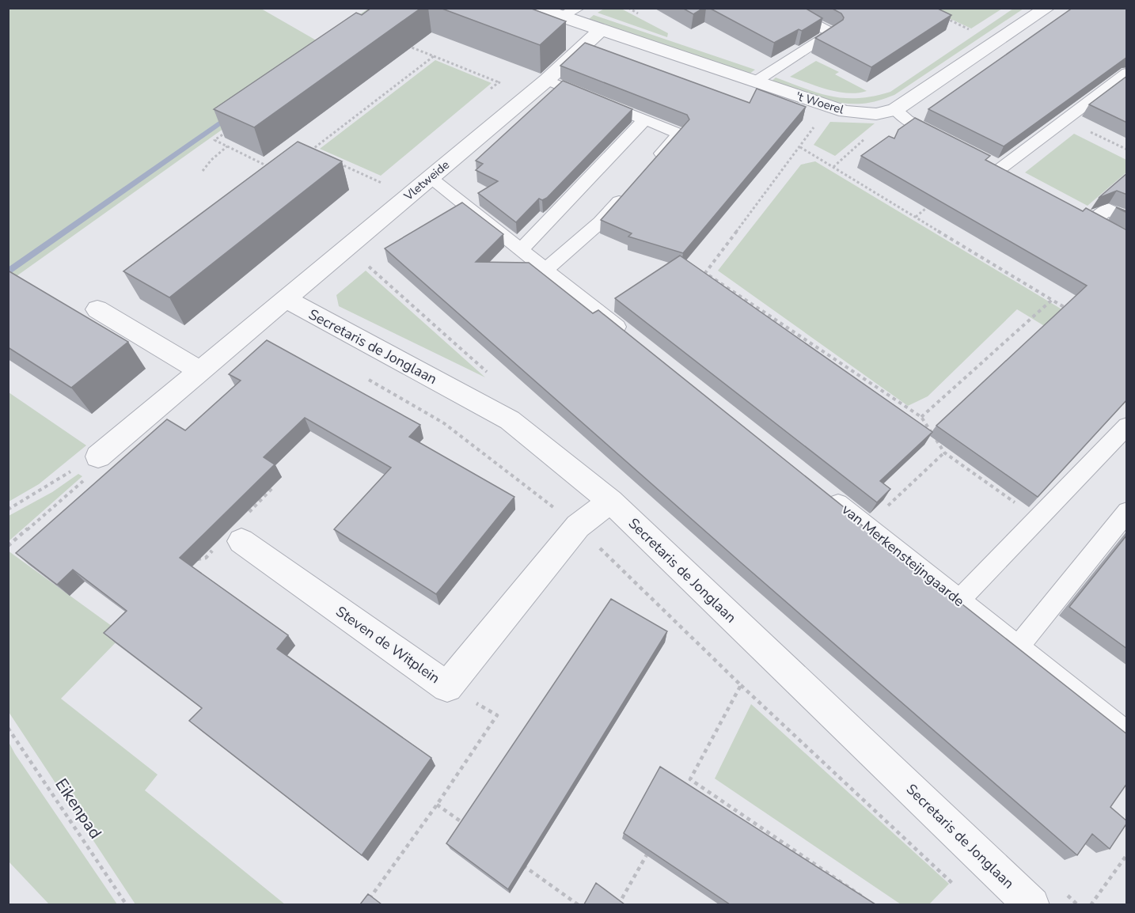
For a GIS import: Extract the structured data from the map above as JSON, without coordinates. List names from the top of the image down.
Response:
{
  "streets": {
    "street": [
      "'t Woerel",
      "Vletweide",
      "Secretaris de Jonglaan",
      "Steven de Witplein"
    ],
    "lane": ["van Merkensteijngaarde"],
    "path": ["Eikenpad"]
  },
  "crossings": [
    ["'t Woerel", "Vletweide"],
    ["Vletweide", "Secretaris de Jonglaan"],
    ["Secretaris de Jonglaan", "Steven de Witplein"]
  ]
}
